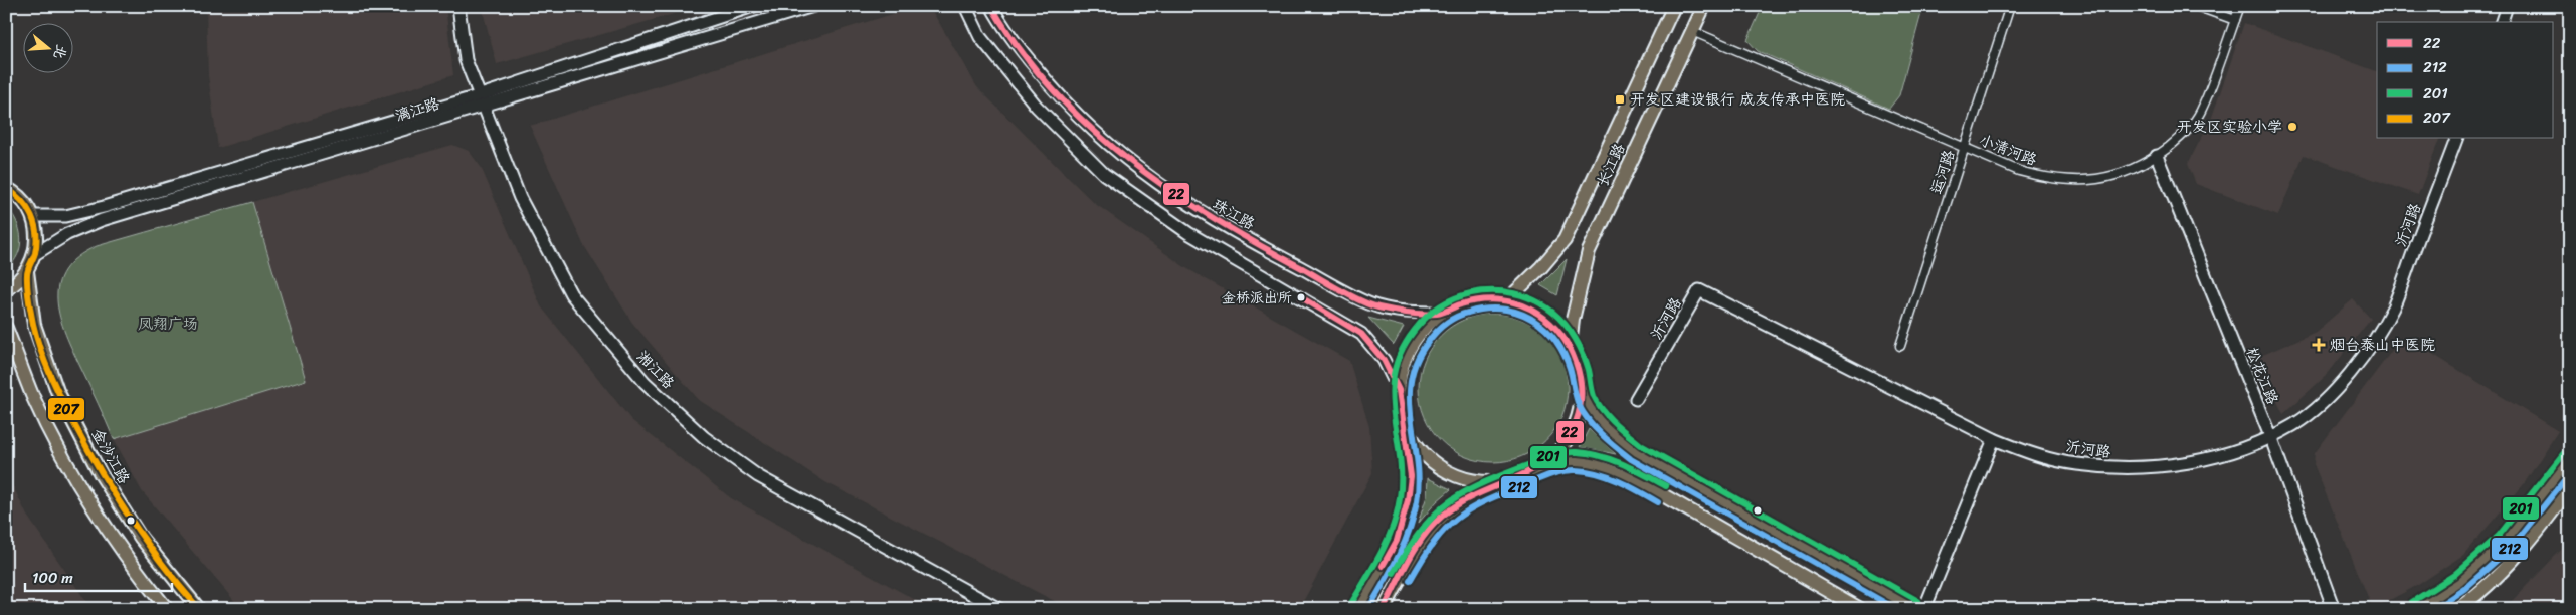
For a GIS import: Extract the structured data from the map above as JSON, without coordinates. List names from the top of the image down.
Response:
{
  "streets": {
    "main road": [
      "漓江路",
      "长江路",
      "珠江路",
      "沂河路",
      "湘江路",
      "松花江路",
      "金沙江路"
    ],
    "street": ["小清河路", "运河路"]
  },
  "crossings": [
    ["漓江路", "湘江路"],
    ["小清河路", "长江路"],
    ["小清河路", "运河路"],
    ["小清河路", "松花江路"],
    ["沂河路", "松花江路"]
  ],
  "parks": ["凤翔广场"],
  "places": {
    "transit": ["开发区建设银行 成友传承中医院"],
    "other": ["开发区实验小学", "金桥派出所"],
    "health": ["烟台泰山中医院"]
  },
  "lines": [
    "transit line 22",
    "transit line 207",
    "transit line 201",
    "transit line 212"
  ],
  "legend": [
    "22",
    "212",
    "201",
    "207"
  ],
  "scale_bar": "100 m",
  "north": "right"
}
